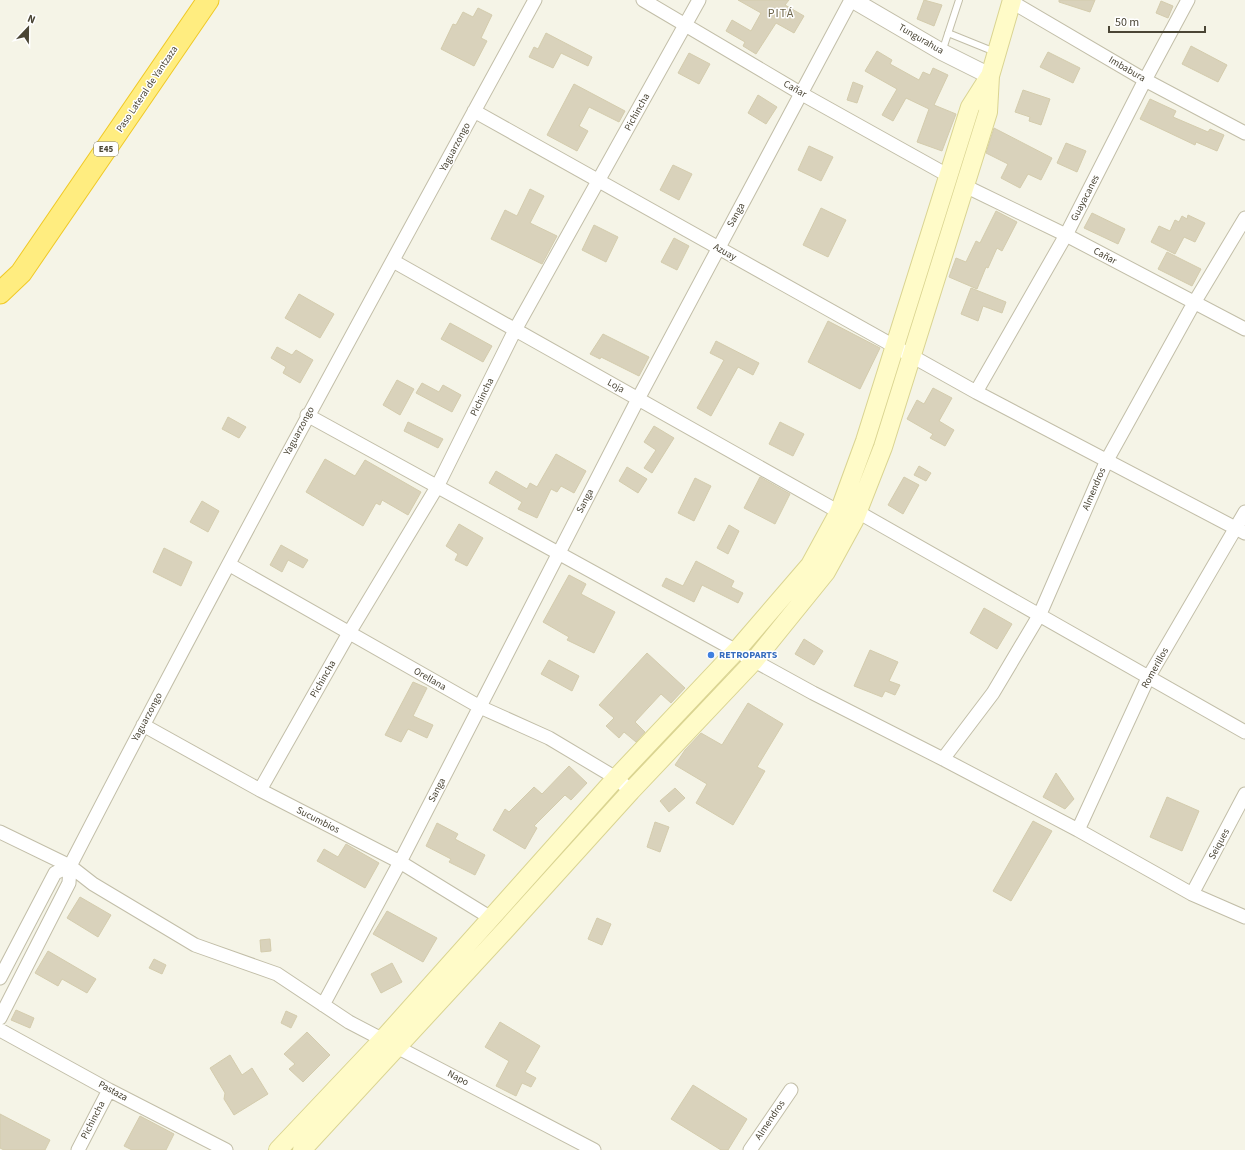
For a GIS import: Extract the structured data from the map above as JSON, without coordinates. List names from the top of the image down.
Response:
{
  "streets": {
    "highway": ["Paso Lateral de Yantzaza", "E45"],
    "street": [
      "Tungurahua",
      "Imbabura",
      "Cañar",
      "Pichincha",
      "Yaguarzongo",
      "Guayacanes",
      "Sanga",
      "Azuay",
      "Loja",
      "Almendros",
      "Romerillos",
      "Orellana",
      "Sucumbios",
      "Seiques",
      "Napo",
      "Pastaza"
    ]
  },
  "crossings": [
    ["Tungurahua", "Sanga"],
    ["Imbabura", "Guayacanes"],
    ["Cañar", "Pichincha"],
    ["Cañar", "Guayacanes"],
    ["Cañar", "Sanga"],
    ["Cañar", "Almendros"],
    ["Pichincha", "Azuay"],
    ["Pichincha", "Loja"],
    ["Pichincha", "Orellana"],
    ["Pichincha", "Sucumbios"],
    ["Pichincha", "Pastaza"],
    ["Yaguarzongo", "Azuay"],
    ["Yaguarzongo", "Loja"],
    ["Yaguarzongo", "Orellana"],
    ["Yaguarzongo", "Sucumbios"],
    ["Yaguarzongo", "Napo"],
    ["Guayacanes", "Azuay"],
    ["Sanga", "Azuay"],
    ["Sanga", "Loja"],
    ["Sanga", "Orellana"],
    ["Sanga", "Sucumbios"],
    ["Sanga", "Napo"],
    ["Azuay", "Almendros"],
    ["Azuay", "Romerillos"]
  ],
  "districts": ["PITÁ"],
  "places": ["RETROPARTS"],
  "scale_bar": "50 m",
  "north": "top"
}
